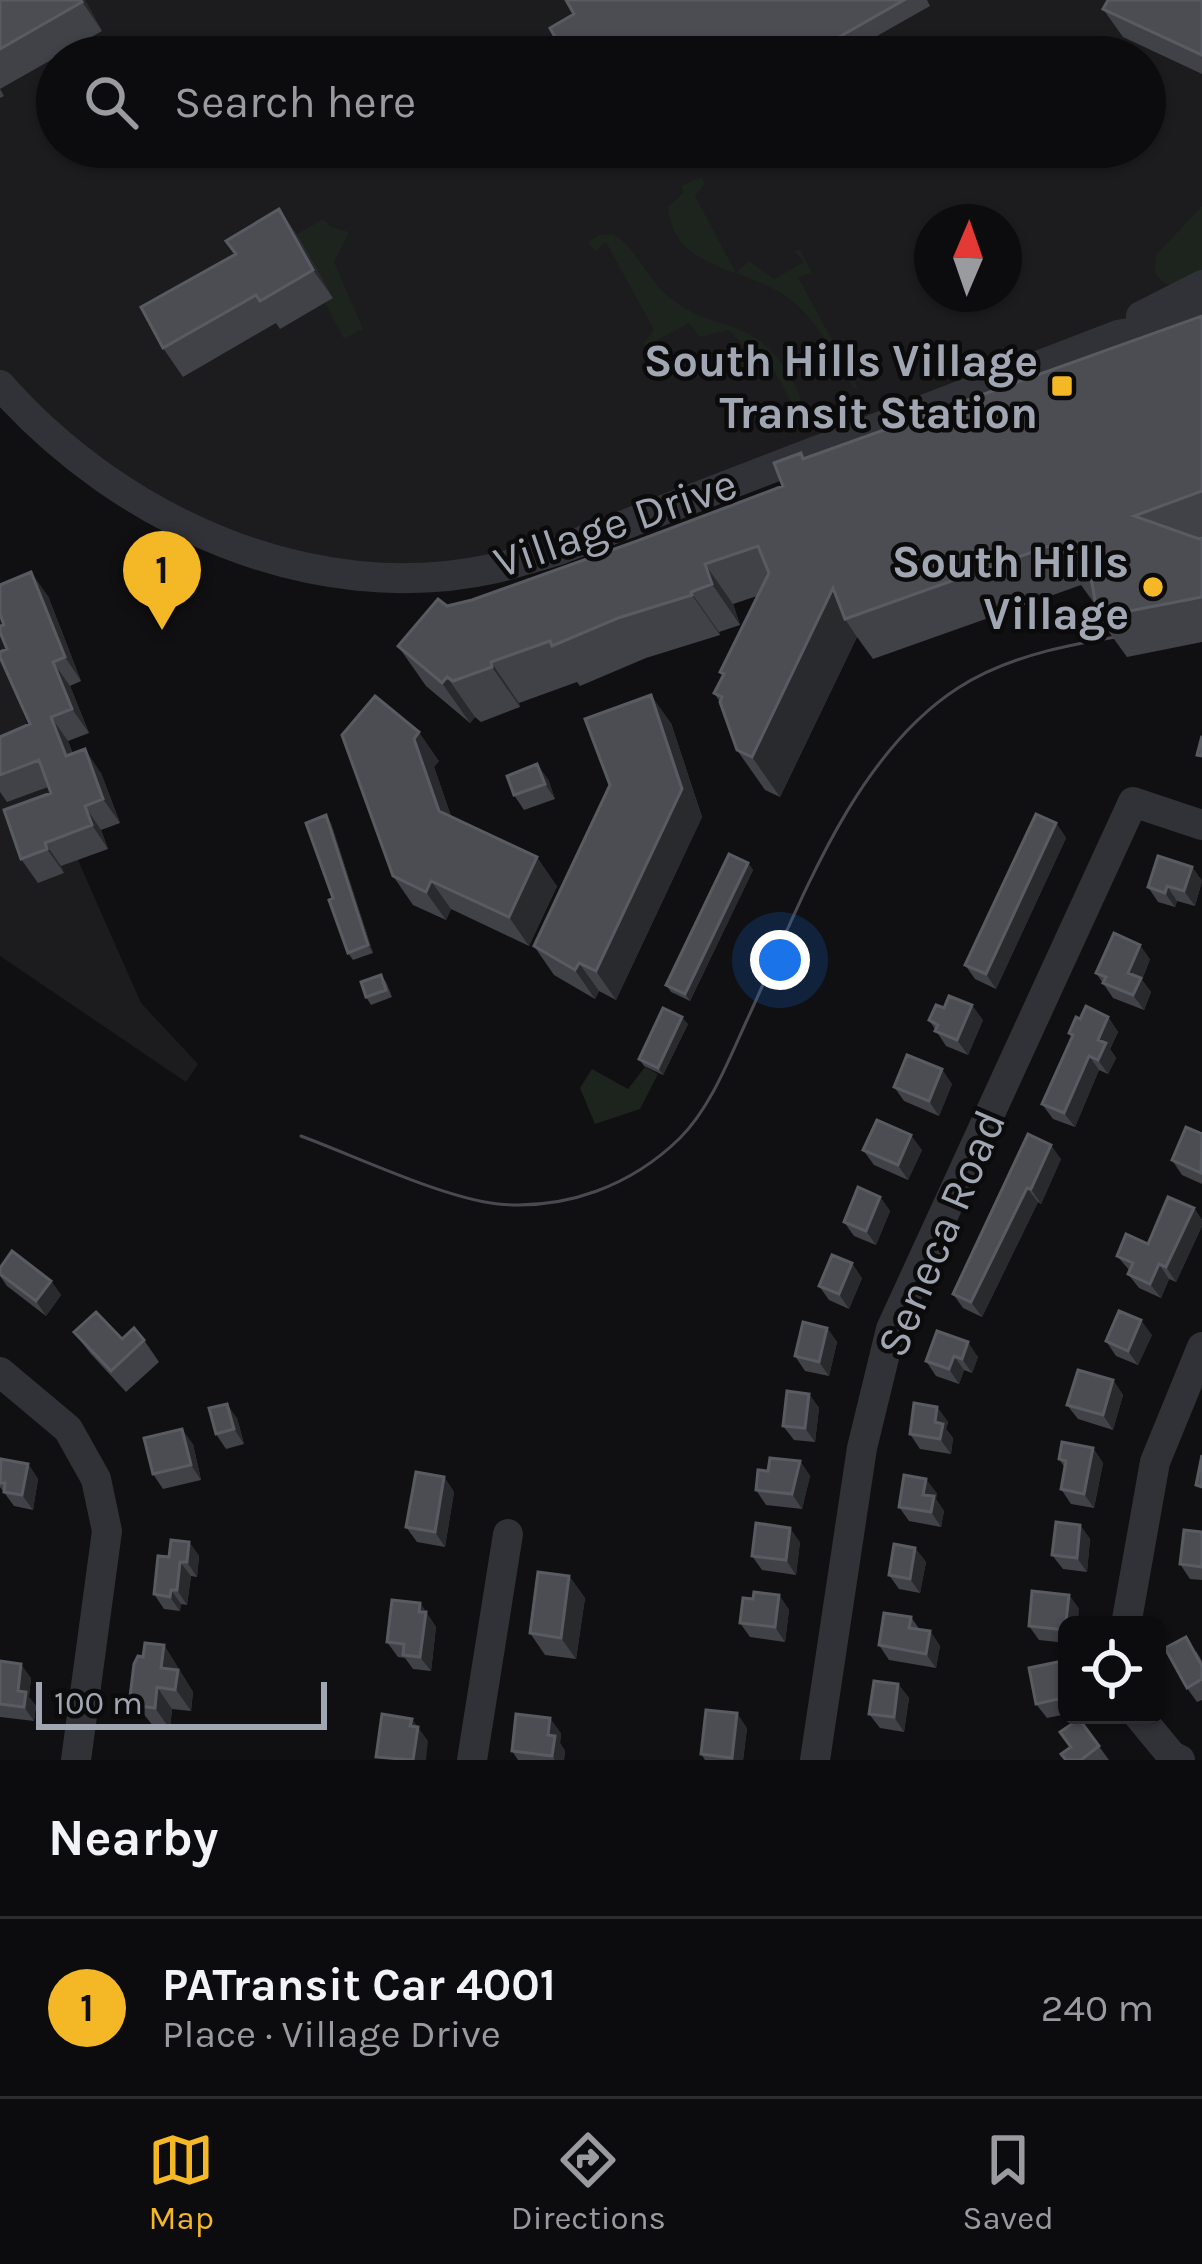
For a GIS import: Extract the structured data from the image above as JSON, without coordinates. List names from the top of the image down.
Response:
{
  "streets": {
    "street": ["Village Drive", "Seneca Road"]
  },
  "places": {
    "transit": ["South Hills Village Transit Station"],
    "other": ["South Hills Village"]
  },
  "scale_bar": "100 m",
  "north": "top",
  "page": {
    "search": "Search here",
    "pins": "1",
    "scale": "100 m",
    "heading": "Nearby",
    "list": [
      {
        "mark": "1",
        "name": "PATransit Car 4001",
        "note": "Place · Village Drive",
        "value": "240 m"
      }
    ],
    "nav": ["Map", "Directions", "Saved"]
  }
}
